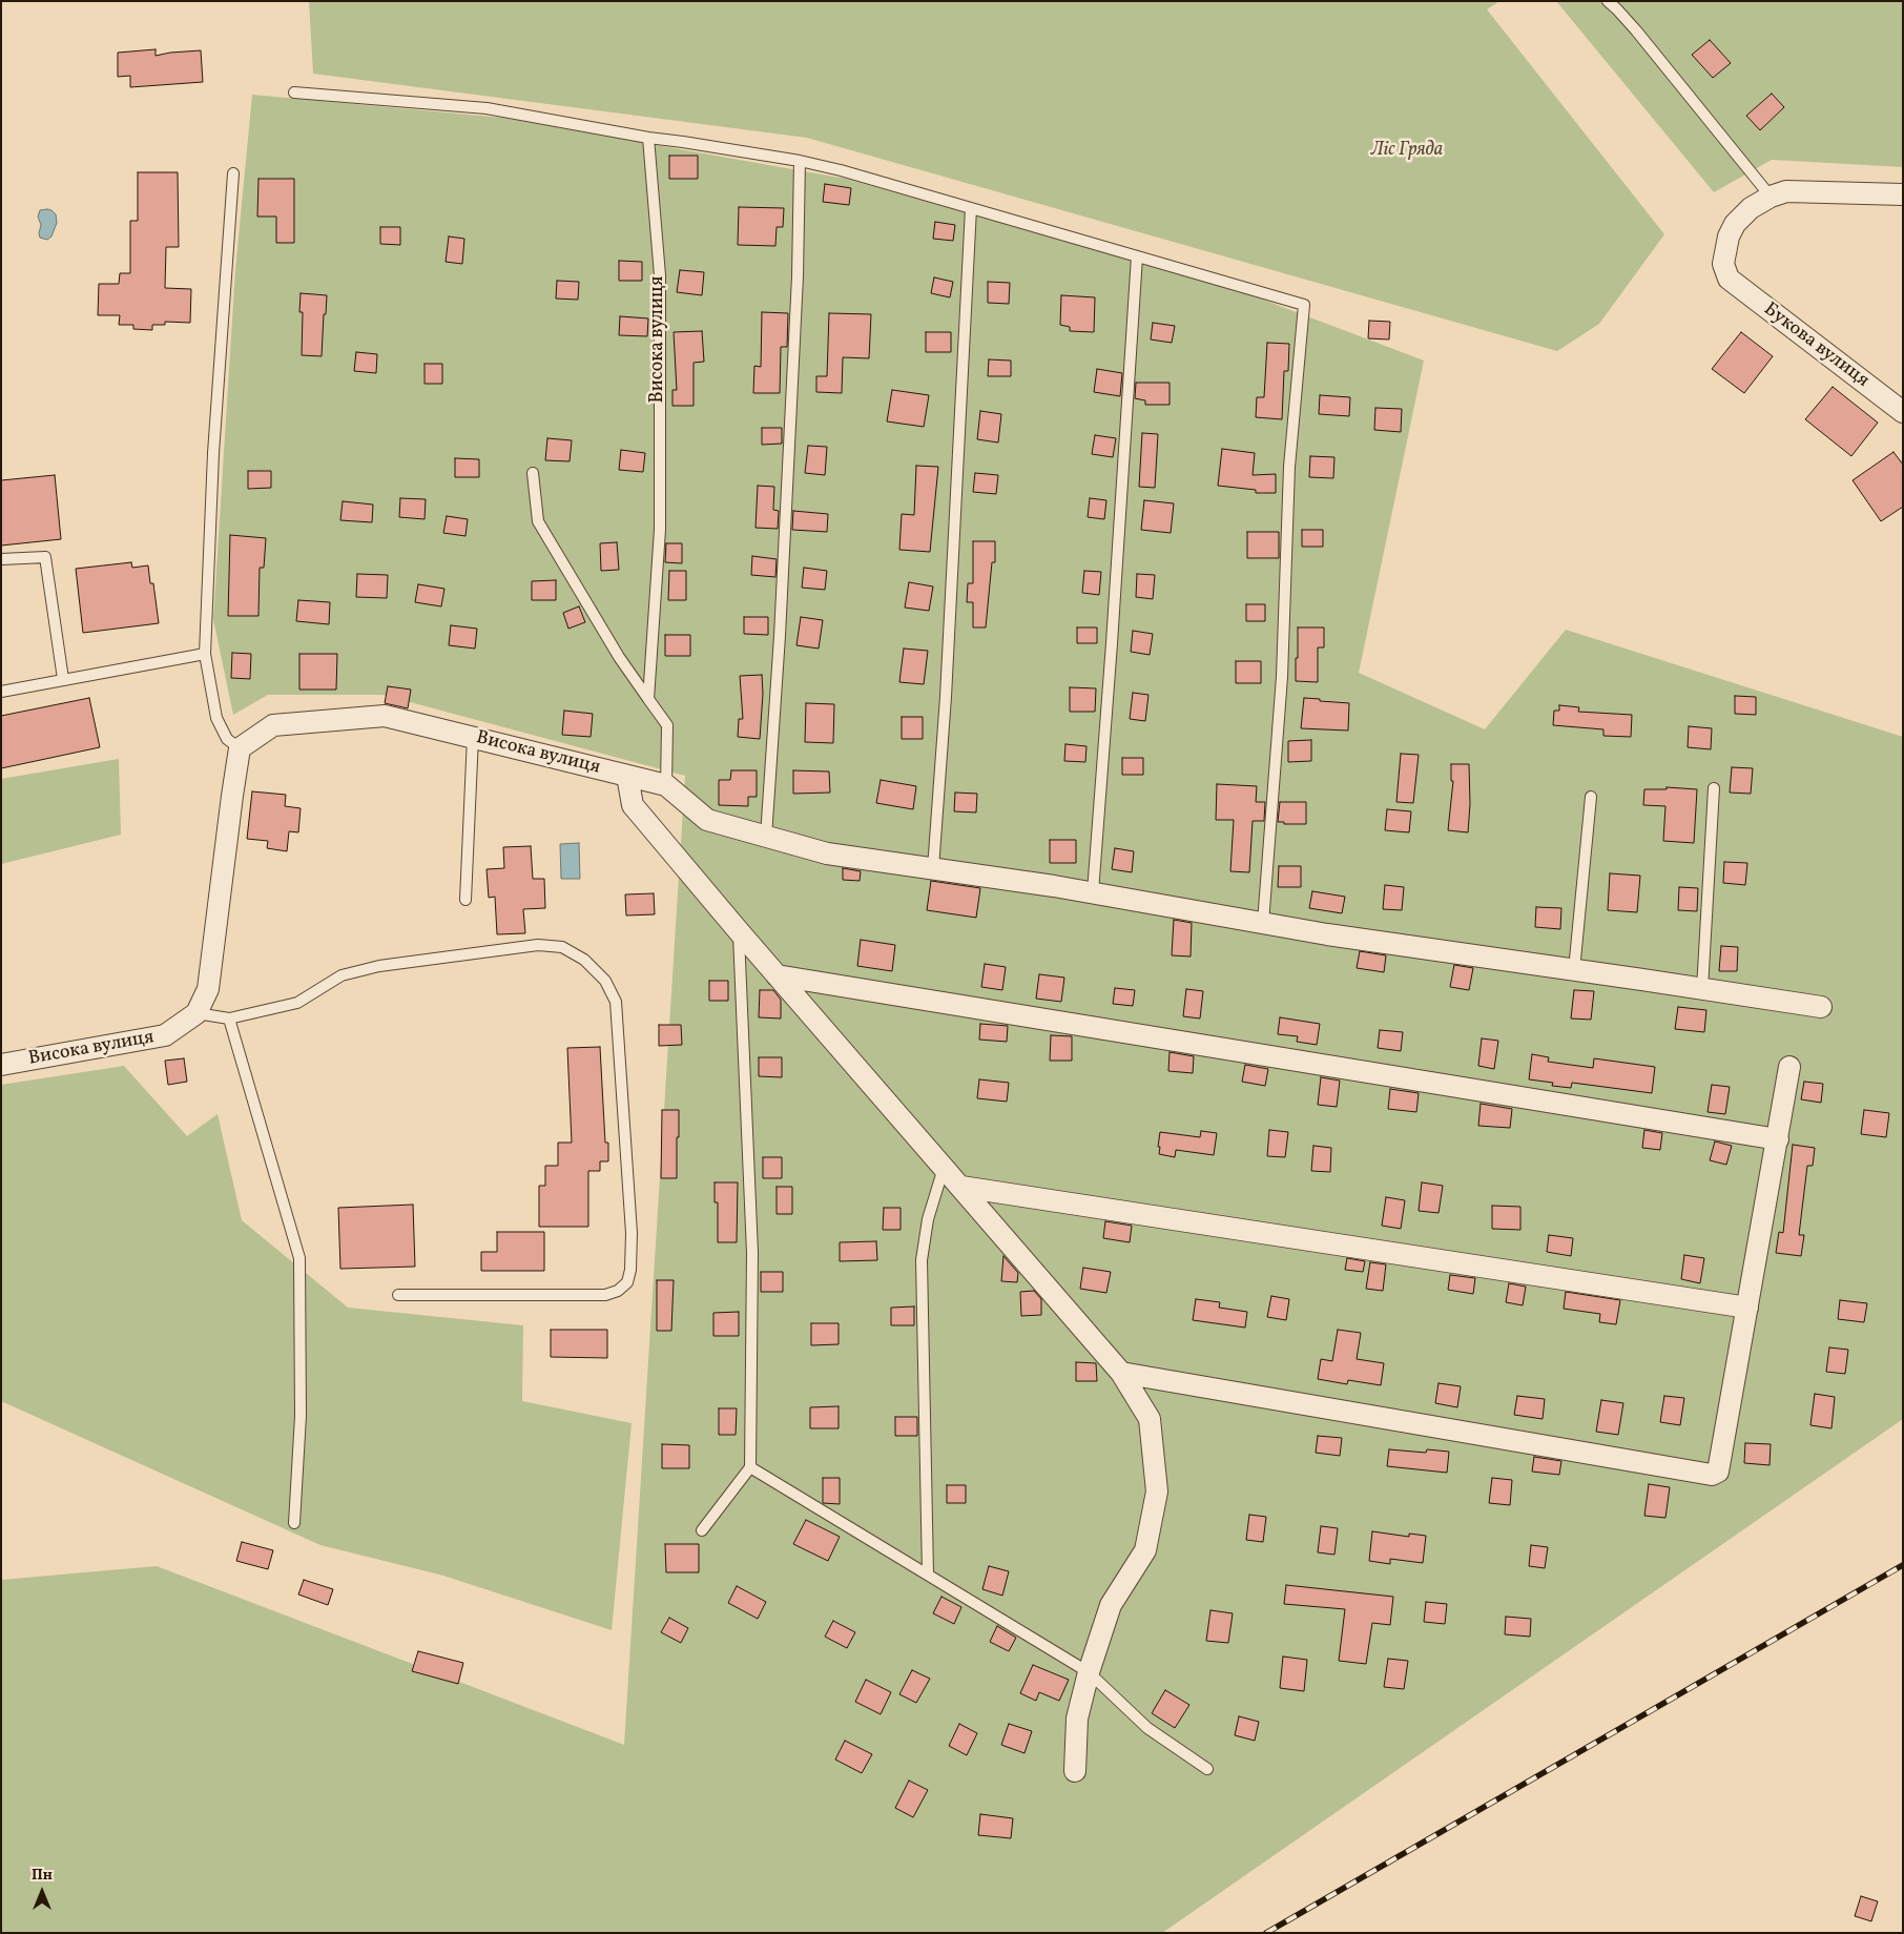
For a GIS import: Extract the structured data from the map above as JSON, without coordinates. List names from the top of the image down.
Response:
{
  "streets": {
    "street": ["Висока вулиця", "Букова вулиця"]
  },
  "parks": ["Ліс Гряда"],
  "north": "top"
}
